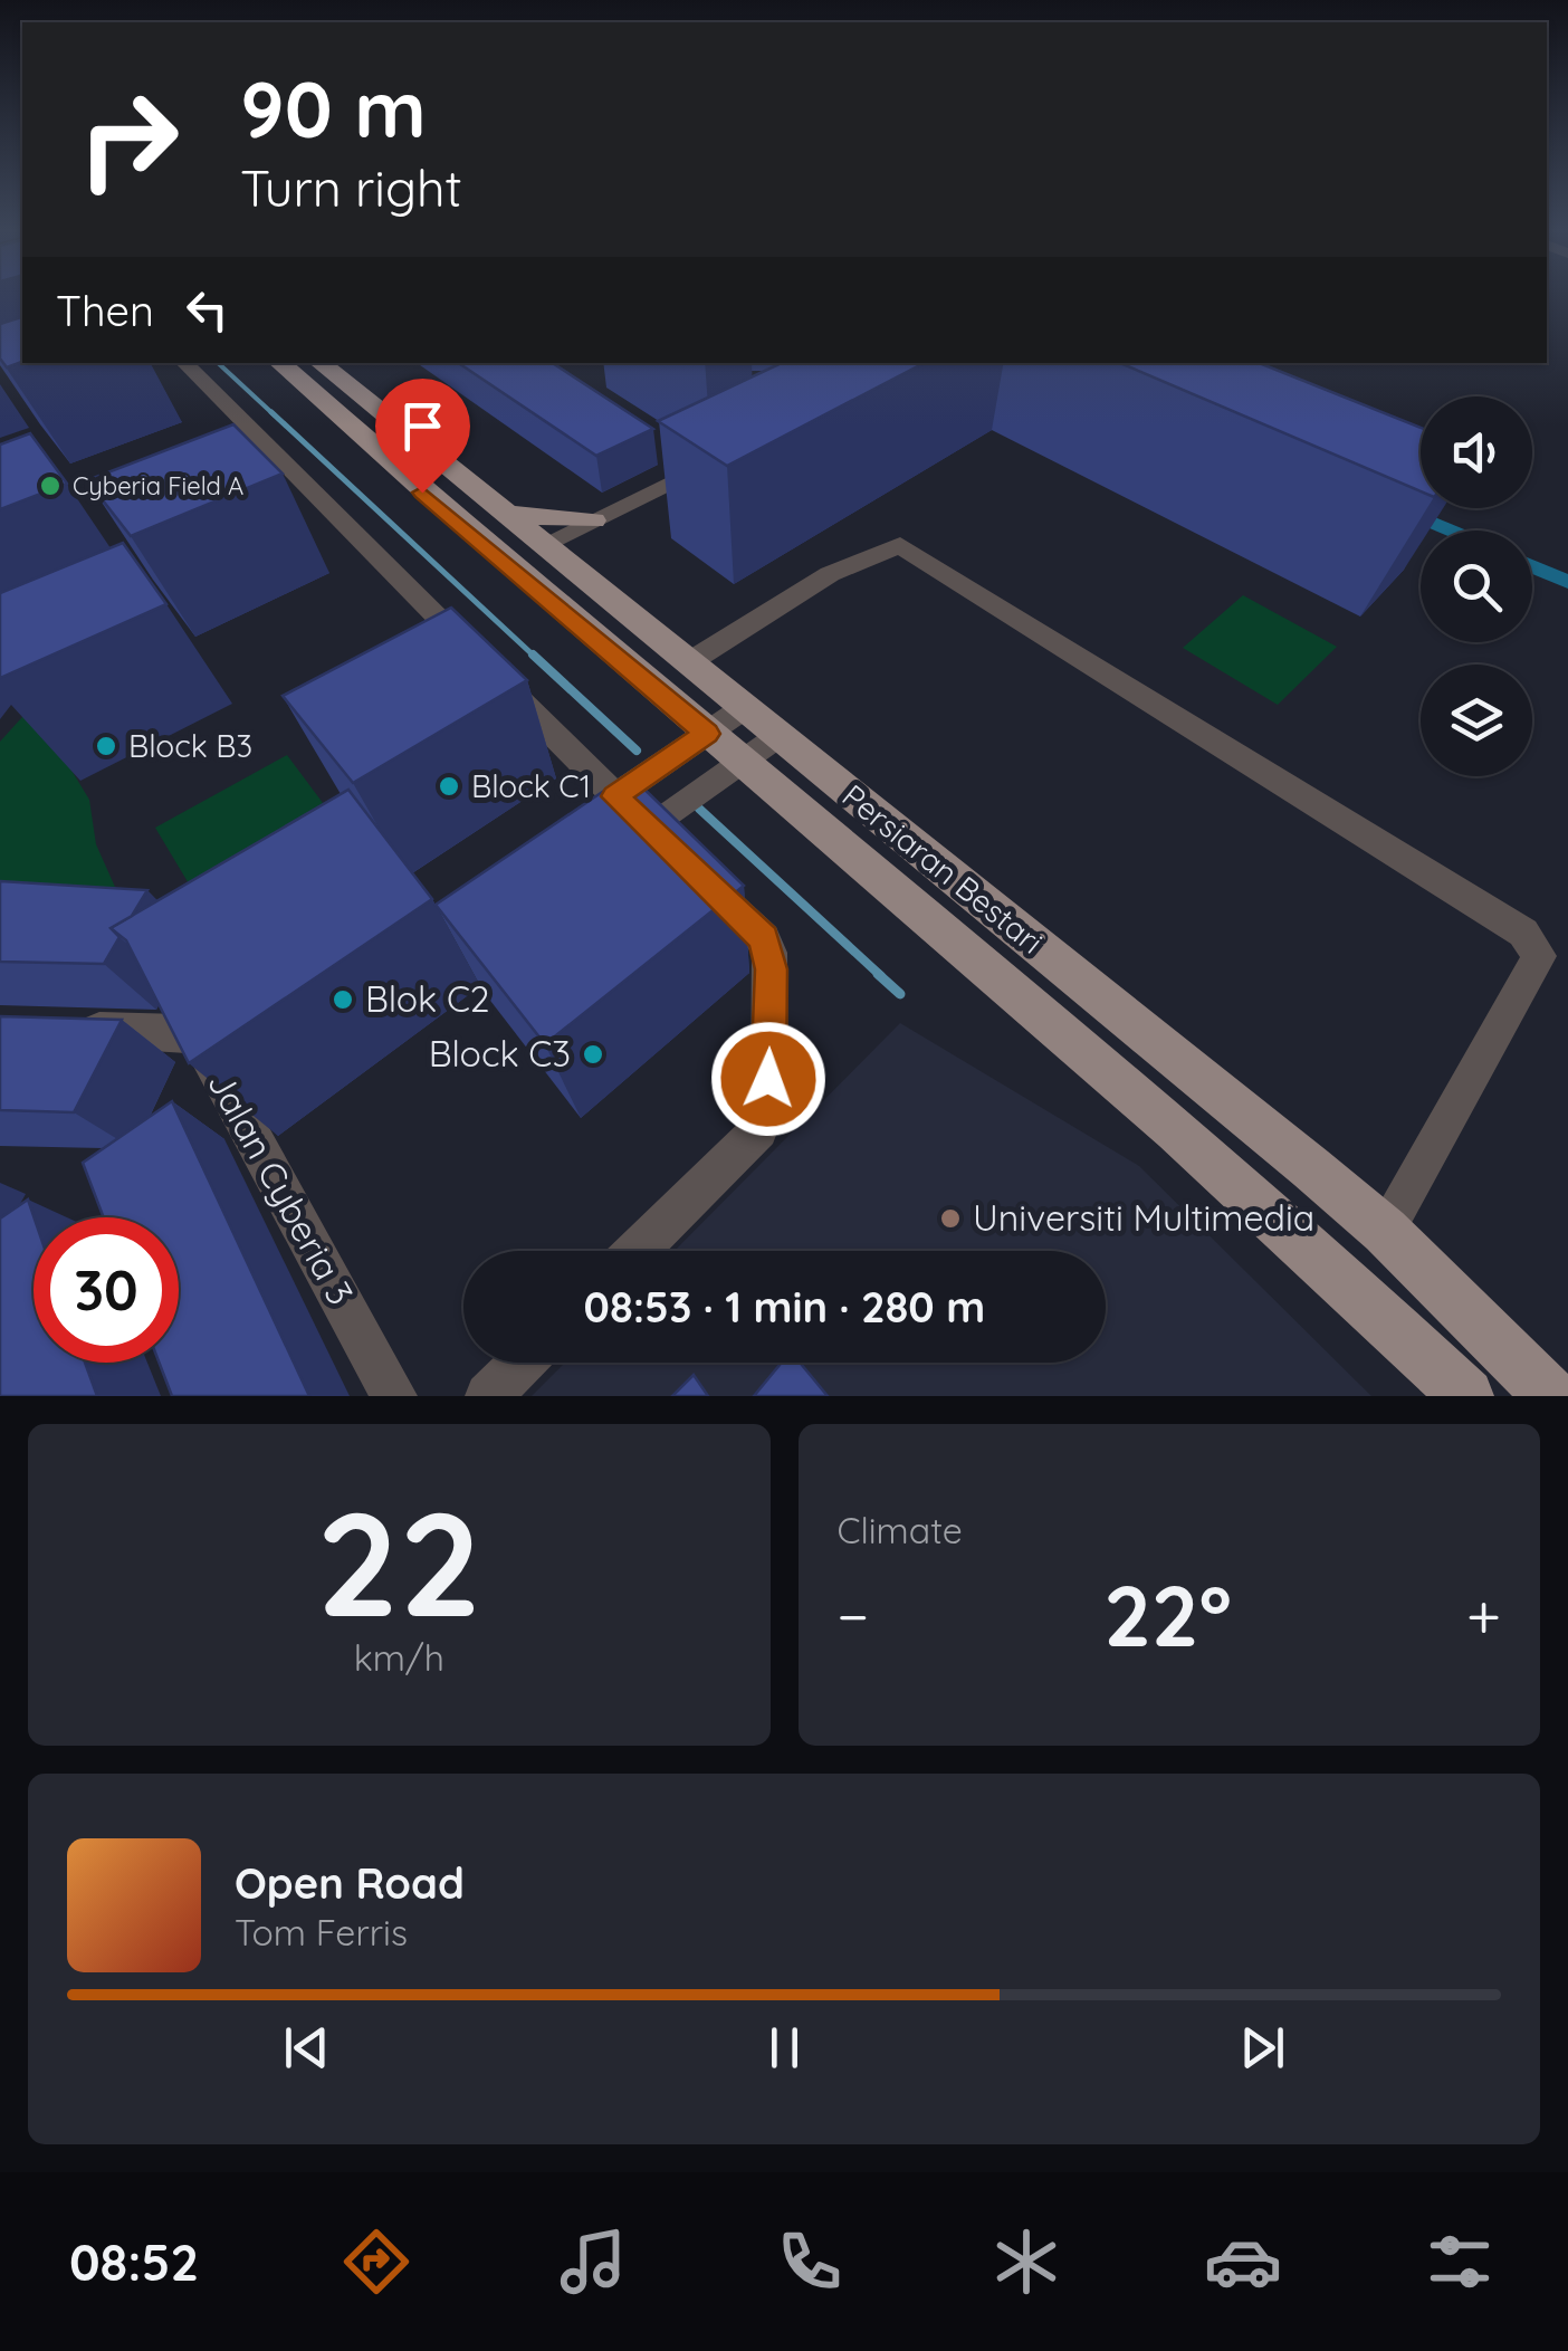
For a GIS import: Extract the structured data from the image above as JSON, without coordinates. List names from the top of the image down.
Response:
{
  "streets": {
    "main road": ["Persiaran Bestari"],
    "street": ["Jalan Cyberia 3"]
  },
  "places": [
    "Cyberia Field A",
    "Block B3",
    "Block C1",
    "Blok C2",
    "Block C3",
    "Universiti Multimedia"
  ],
  "page": {
    "turn": ["90 m", "Turn right"],
    "then": "Then",
    "limit": "30",
    "trip": "08:53 · 1 min · 280 m",
    "tile": [
      ["22", "km/h"],
      "Climate"
    ],
    "heat": ["−", "22°", "+"],
    "song": ["Open Road", "Tom Ferris"],
    "tabs": "08:52"
  }
}
